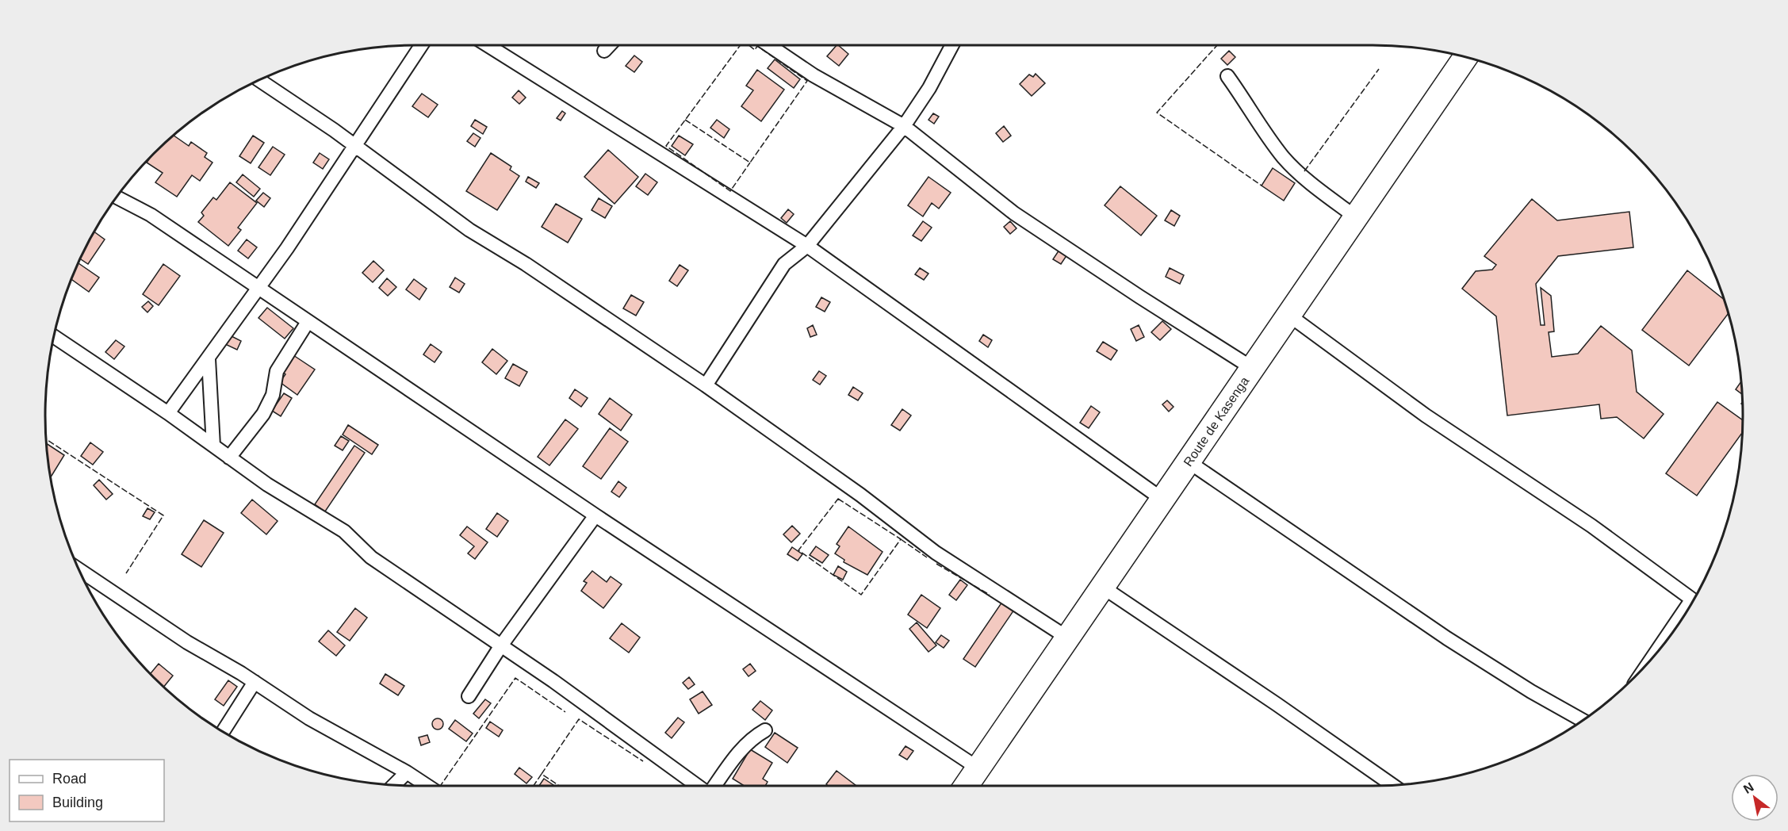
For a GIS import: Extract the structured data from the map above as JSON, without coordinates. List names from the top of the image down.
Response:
{
  "streets": {
    "highway": ["Route de Kasenga"]
  },
  "legend": ["Road", "Building"],
  "north": "top left"
}
